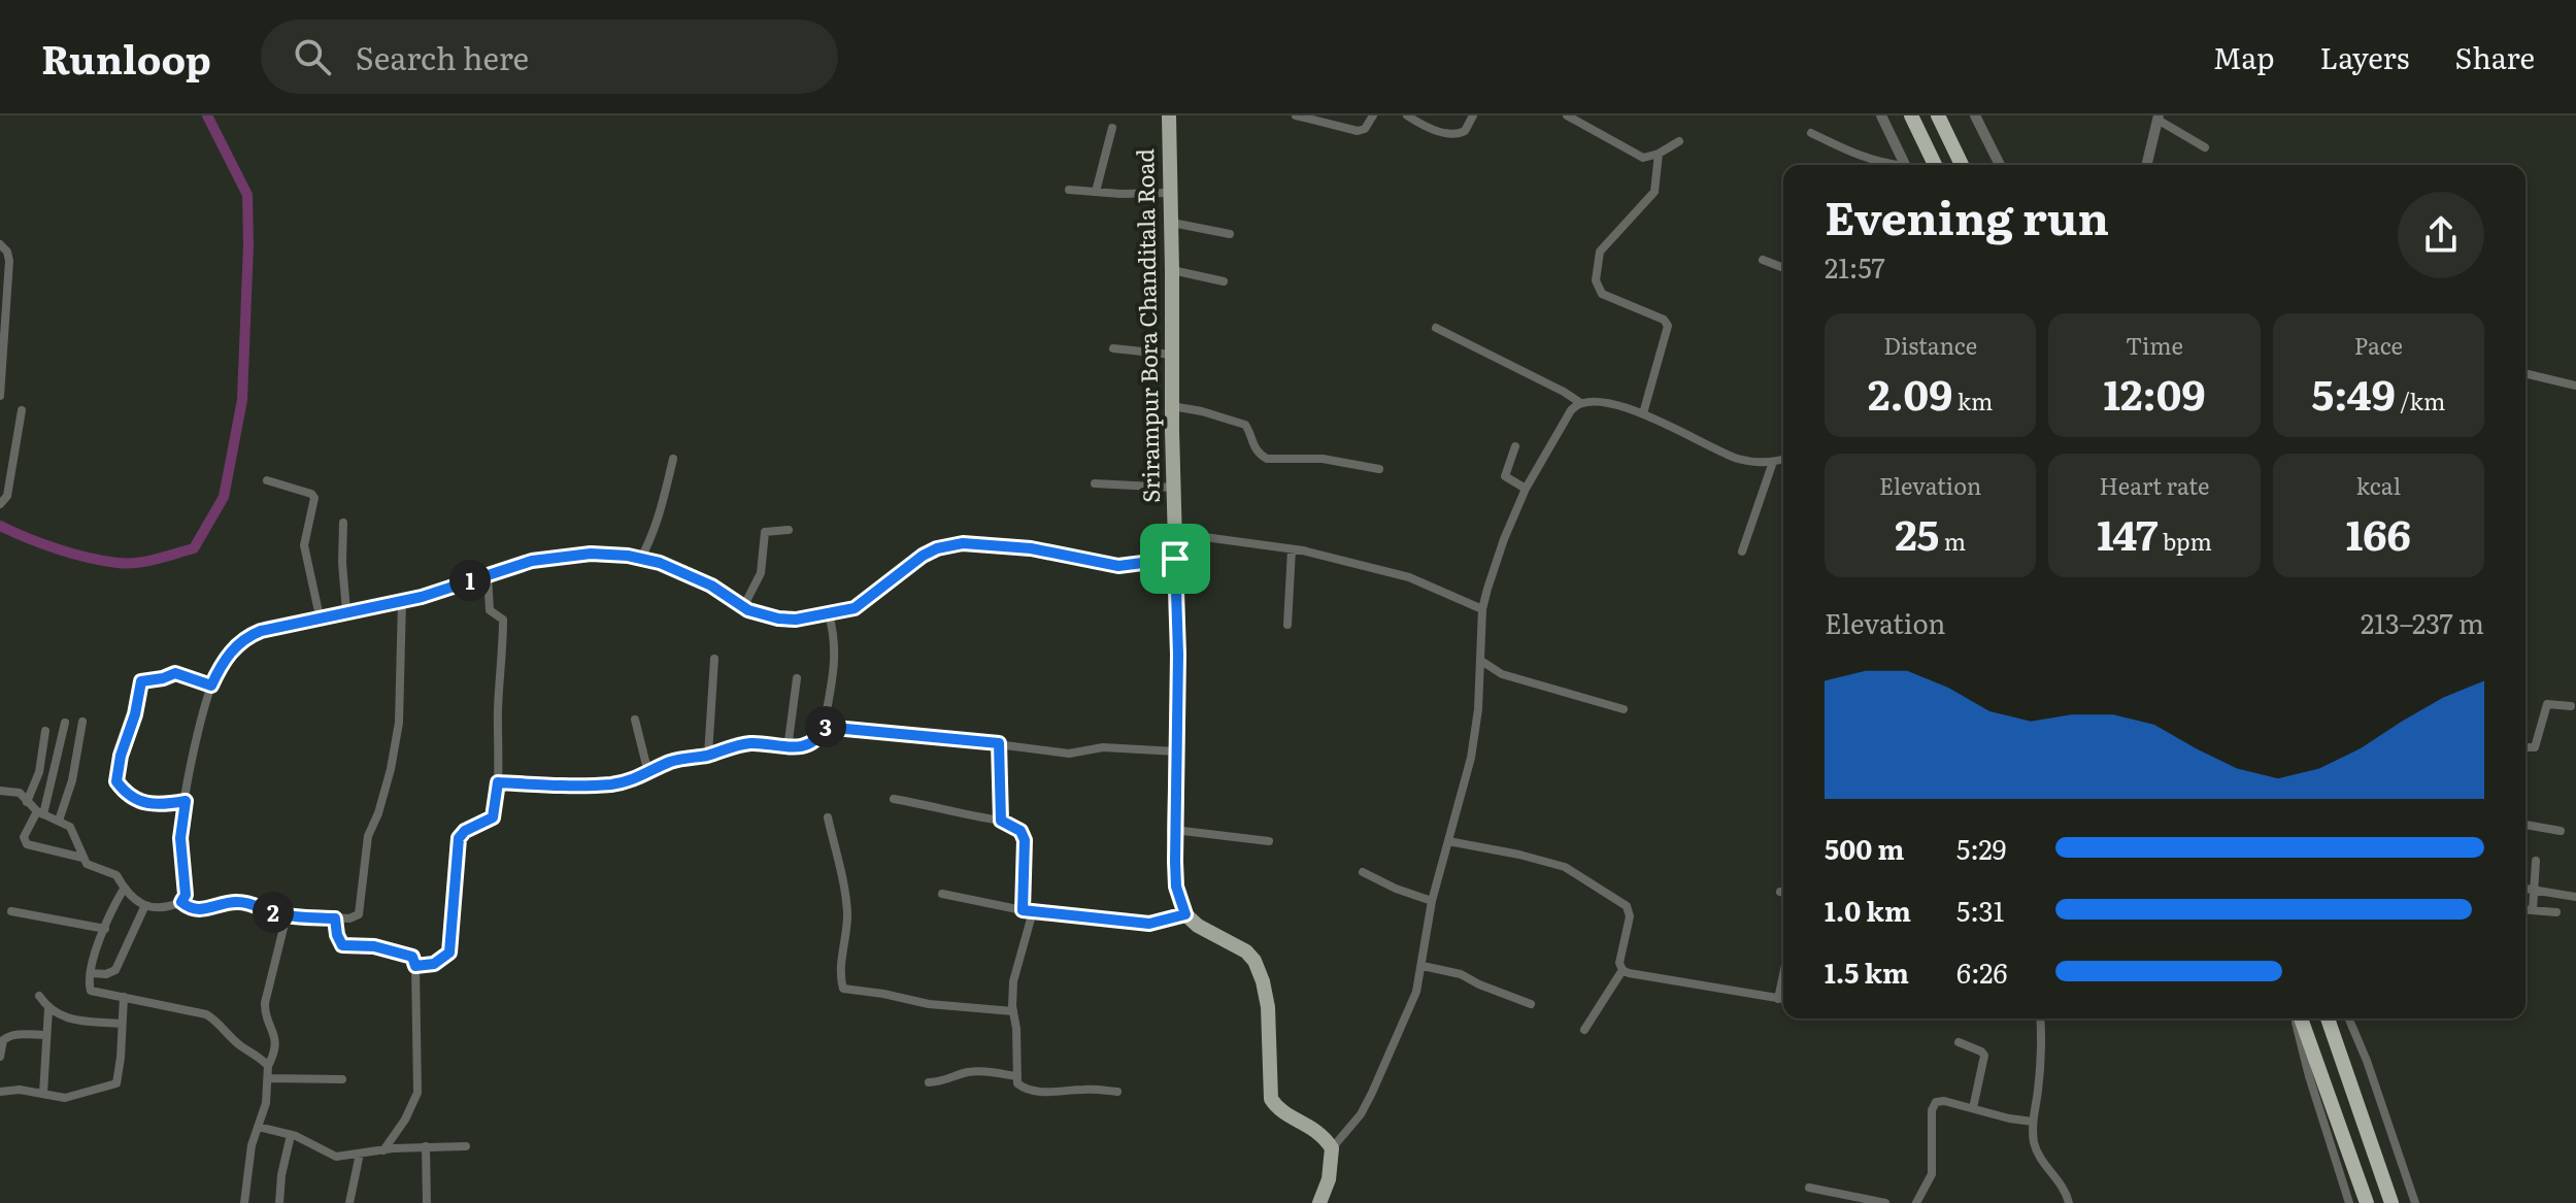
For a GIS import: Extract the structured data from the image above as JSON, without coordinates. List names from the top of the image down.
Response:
{
  "streets": {
    "main road": ["Srirampur Bora Chanditala Road"]
  },
  "page": {
    "header": "Runloop",
    "search": "Search here",
    "nav": ["Map", "Layers", "Share"],
    "heading": ["Evening run", "21:57"],
    "stats": [
      ["Distance", "2.09 km"],
      ["Time", "12:09"],
      ["Pace", "5:49 /km"],
      ["Elevation", "25 m"],
      ["Heart rate", "147 bpm"],
      ["kcal", "166"]
    ],
    "pins": ["1", "3", "2"],
    "chart": ["Elevation", "213–237 m"],
    "list": [
      {
        "name": "500 m",
        "note": "5:29"
      },
      {
        "name": "1.0 km",
        "note": "5:31"
      },
      {
        "name": "1.5 km",
        "note": "6:26"
      }
    ]
  }
}
